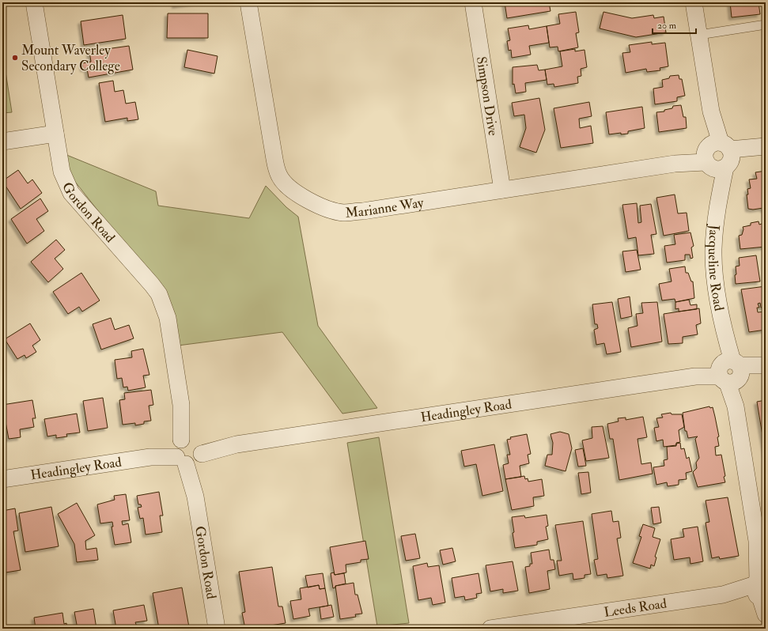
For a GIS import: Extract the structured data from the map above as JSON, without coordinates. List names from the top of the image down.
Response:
{
  "streets": {
    "street": [
      "Simpson Drive",
      "Marianne Way",
      "Gordon Road",
      "Jacqueline Road",
      "Headingley Road",
      "Leeds Road"
    ]
  },
  "crossings": [
    ["Simpson Drive", "Marianne Way"],
    ["Marianne Way", "Jacqueline Road"],
    ["Gordon Road", "Headingley Road"],
    ["Jacqueline Road", "Headingley Road"],
    ["Jacqueline Road", "Leeds Road"]
  ],
  "places": ["Mount Waverley Secondary College"],
  "scale_bar": "20 m"
}
